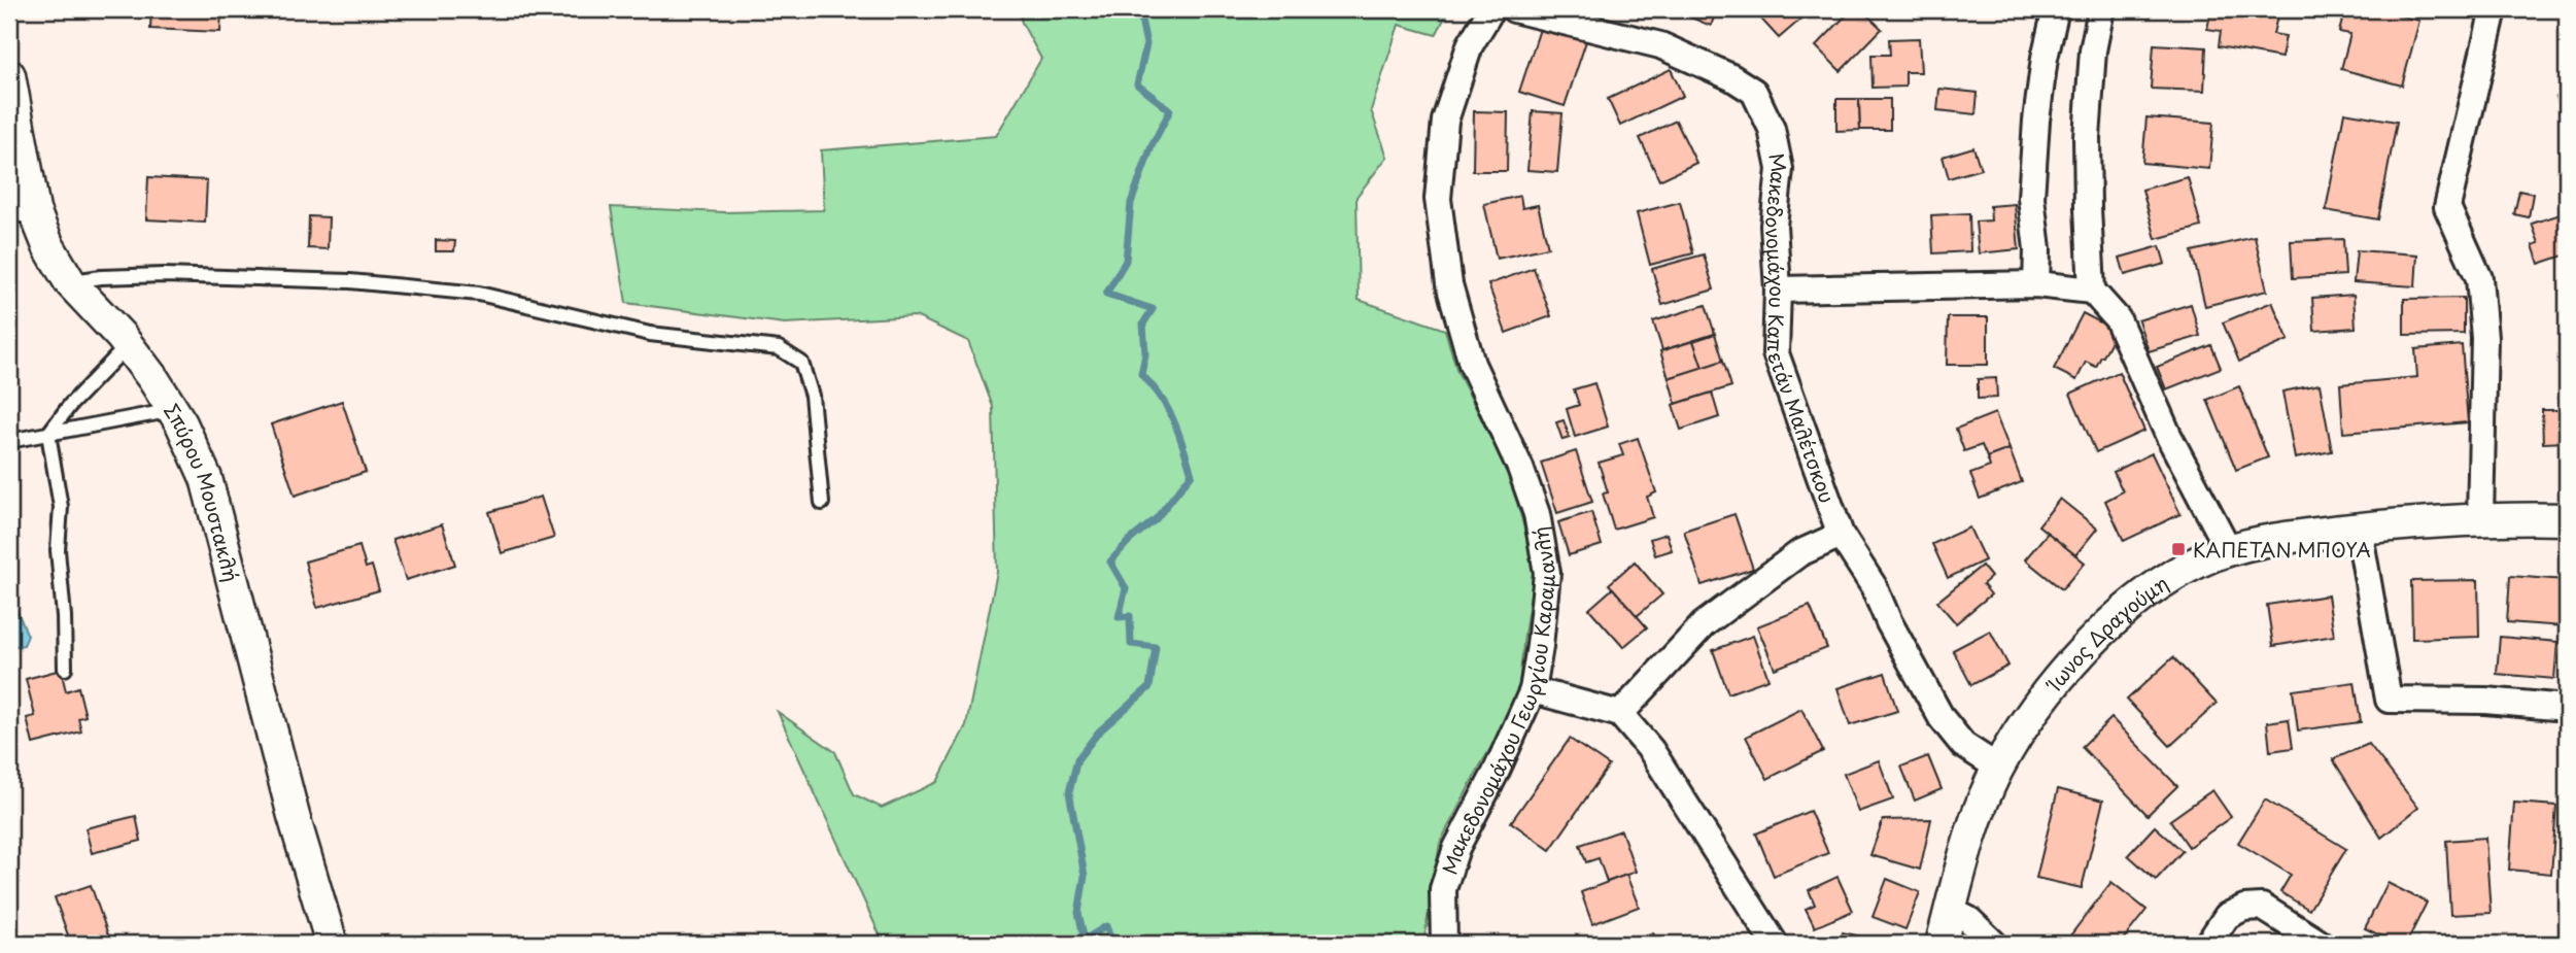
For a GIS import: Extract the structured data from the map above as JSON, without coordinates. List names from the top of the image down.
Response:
{
  "streets": {
    "street": [
      "Μακεδονομάχου Καπετάν Μαλέτσκου",
      "Σπύρου Μουστακλή",
      "Ίωνος Δραγούμη",
      "Μακεδονομάχου Γεωργίου Καραμανλή"
    ]
  },
  "crossings": [
    ["Μακεδονομάχου Καπετάν Μαλέτσκου", "Ίωνος Δραγούμη"]
  ],
  "places": {
    "transit": ["ΚΑΠΕΤΑΝ ΜΠΟΥΑ"]
  }
}
